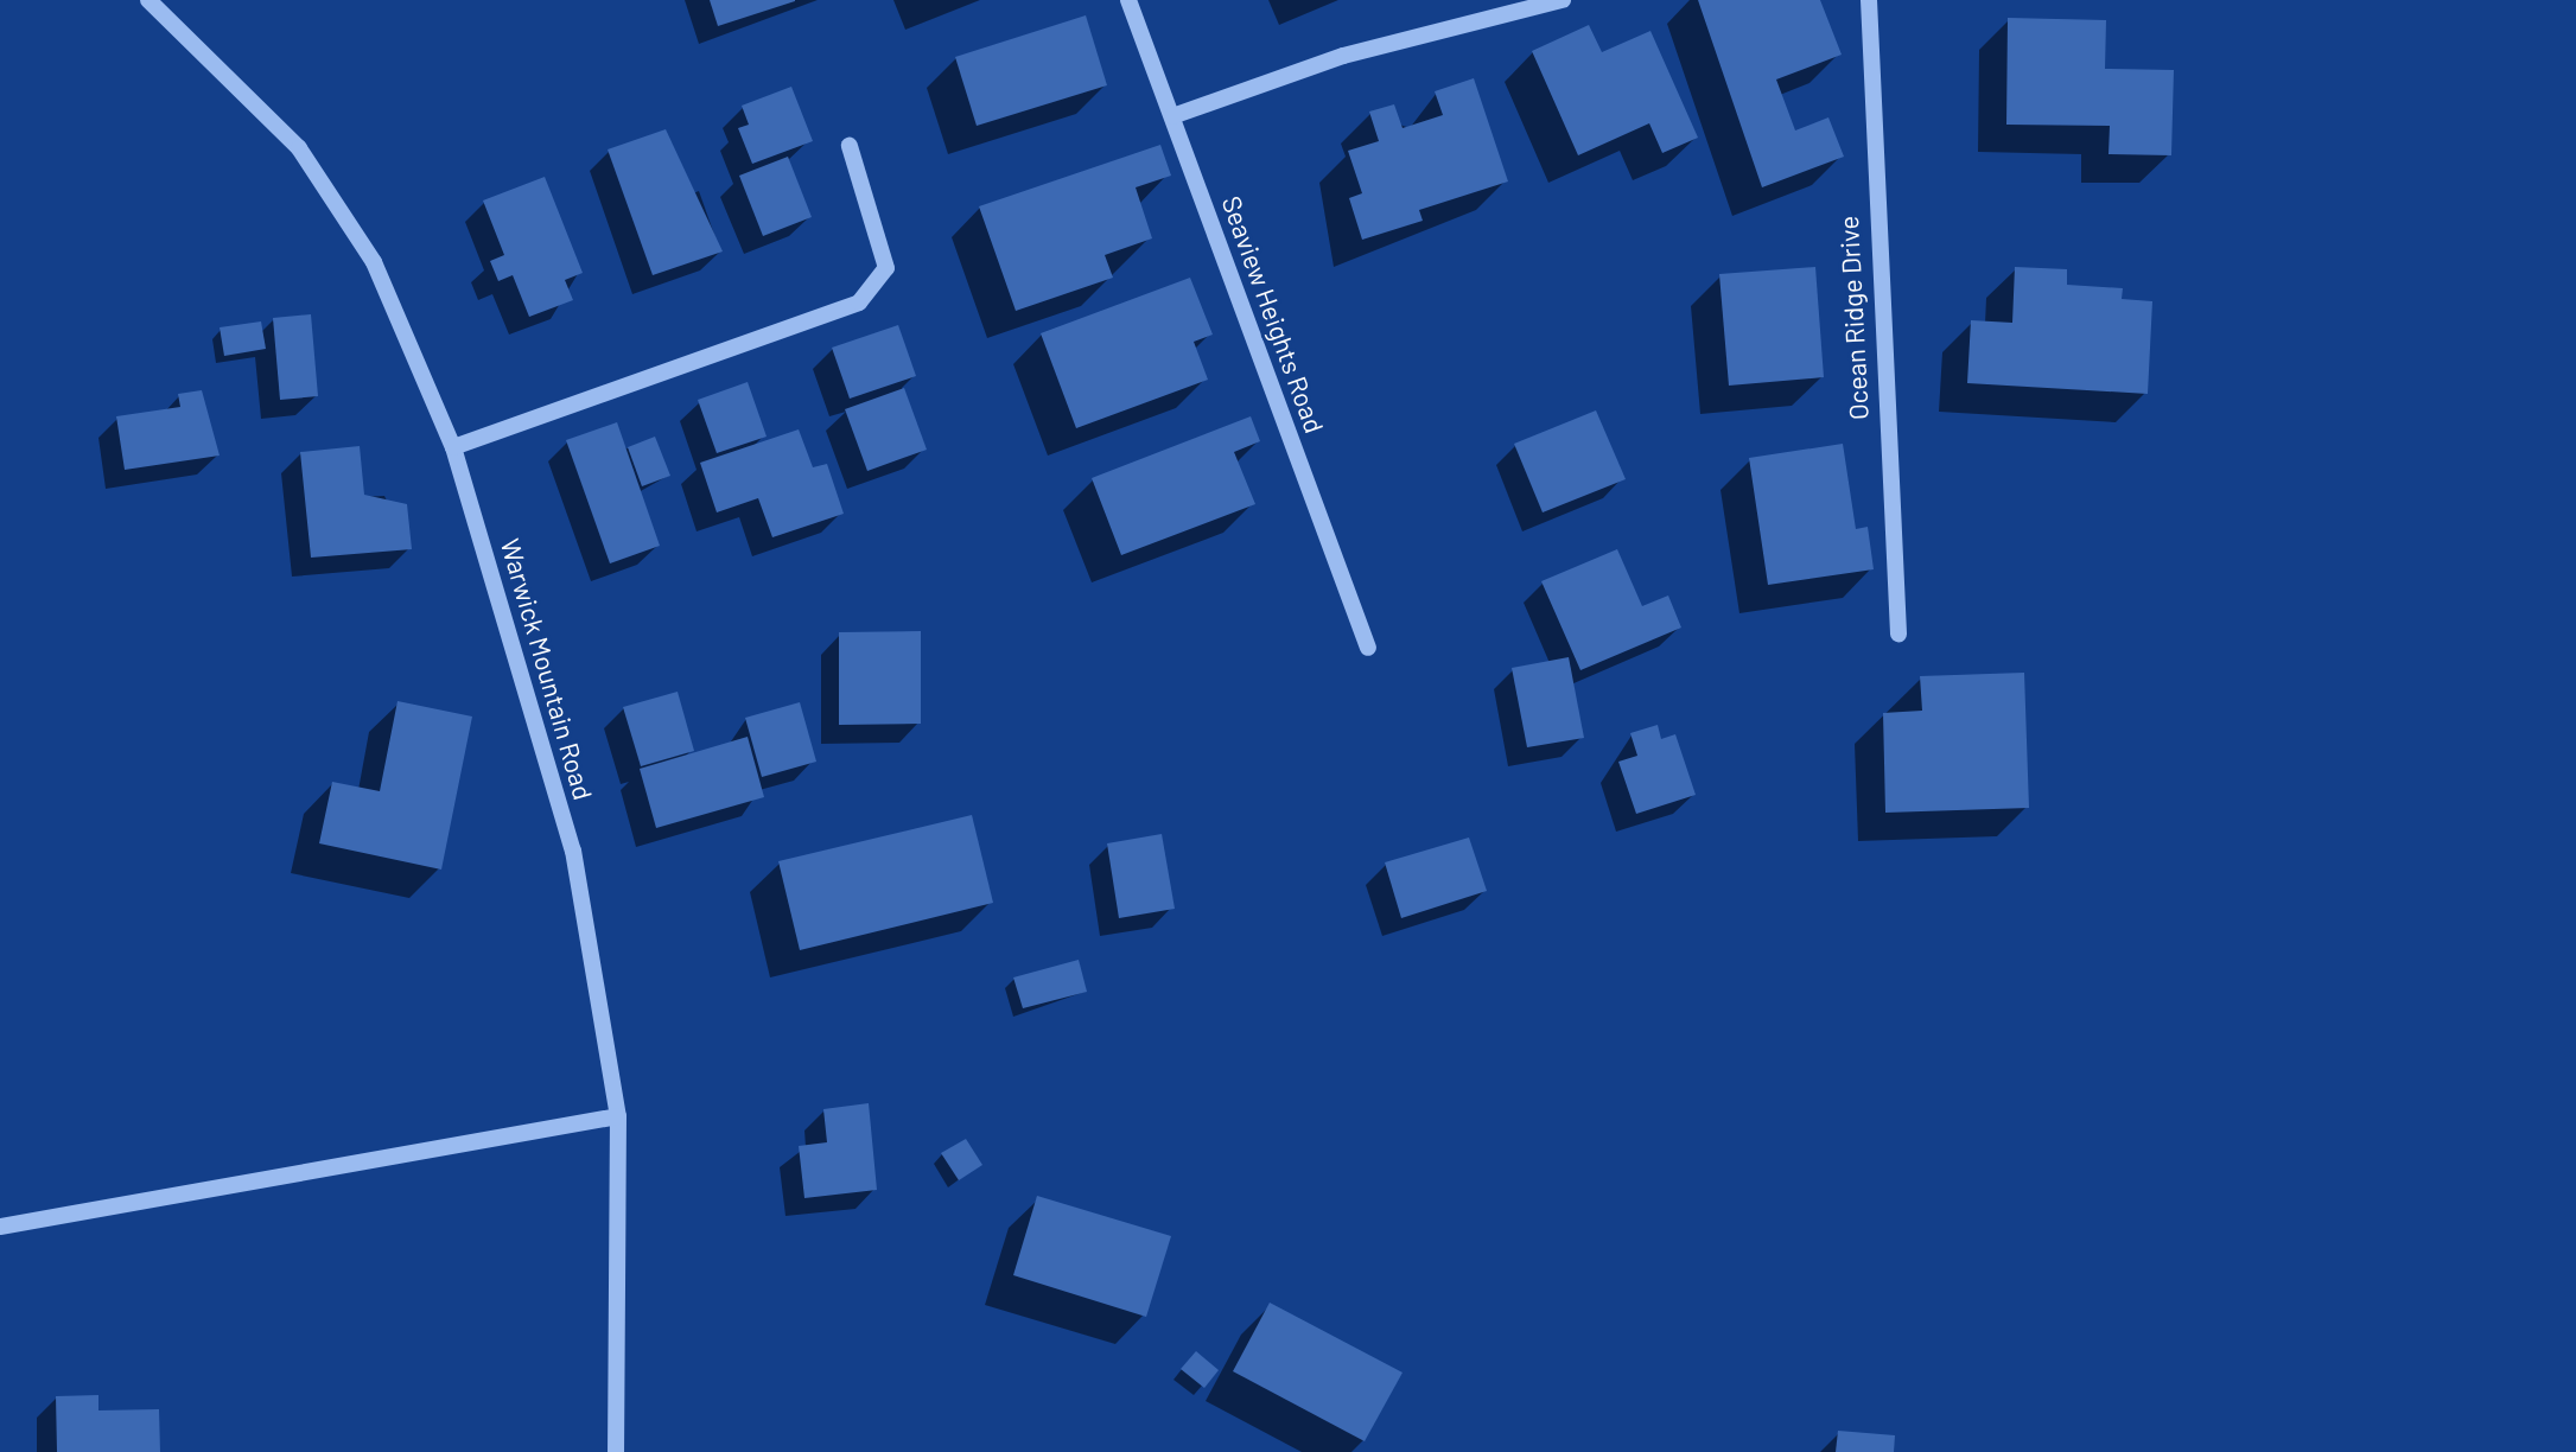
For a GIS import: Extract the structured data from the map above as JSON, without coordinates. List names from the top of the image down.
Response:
{
  "streets": {
    "street": ["Seaview Heights Road", "Ocean Ridge Drive", "Warwick Mountain Road"]
  }
}
